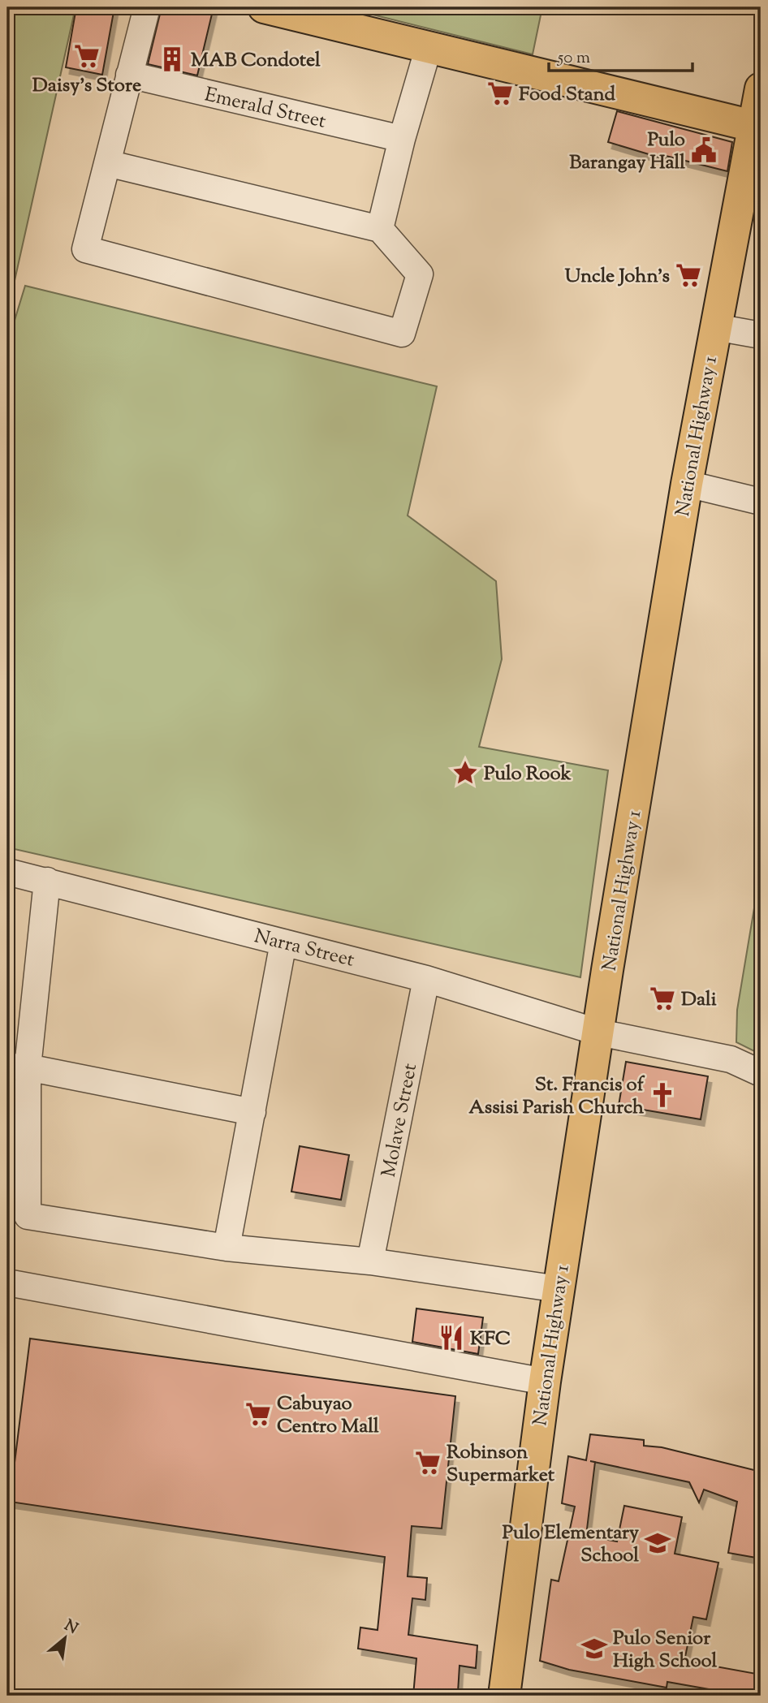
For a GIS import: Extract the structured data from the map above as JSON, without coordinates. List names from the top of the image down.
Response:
{
  "streets": {
    "main road": ["National Highway 1"],
    "street": ["Emerald Street", "Narra Street", "Molave Street"]
  },
  "crossings": [
    ["National Highway 1", "Narra Street"],
    ["Narra Street", "Molave Street"]
  ],
  "places": {
    "supermarket": [
      "Daisy's Store",
      "Food Stand",
      "Uncle John's",
      "Dali",
      "Cabuyao Centro Mall",
      "Robinson Supermarket"
    ],
    "building": ["MAB Condotel"],
    "public building": ["Pulo Barangay Hall"],
    "place": ["Pulo Rook"],
    "church": ["St. Francis of Assisi Parish Church"],
    "restaurant": ["KFC"],
    "school or university": ["Pulo Elementary School", "Pulo Senior High School"]
  },
  "scale_bar": "50 m",
  "north": "top right"
}
